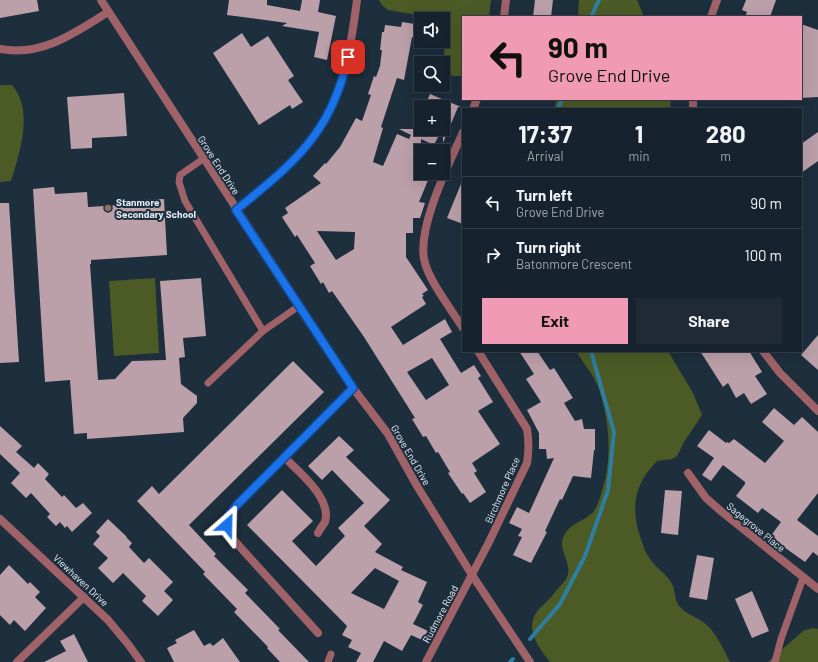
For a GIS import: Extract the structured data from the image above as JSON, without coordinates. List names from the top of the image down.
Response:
{
  "streets": {
    "street": [
      "Grove End Drive",
      "Birchmore Place",
      "Sagegrove Place",
      "Viewhaven Drive",
      "Rudmore Road"
    ]
  },
  "crossings": [
    ["Grove End Drive", "Birchmore Place"],
    ["Grove End Drive", "Rudmore Road"],
    ["Birchmore Place", "Rudmore Road"]
  ],
  "places": ["Stanmore Secondary School"],
  "page": {
    "map_buttons": ["+", "−"],
    "turn": ["90 m", "Grove End Drive"],
    "eta": [
      "17:37",
      "Arrival",
      "1",
      "min",
      "280",
      "m"
    ],
    "list": [
      {
        "name": "Turn left",
        "note": "Grove End Drive",
        "value": "90 m"
      },
      {
        "name": "Turn right",
        "note": "Batonmore Crescent",
        "value": "100 m"
      }
    ],
    "buttons": ["Exit", "Share"]
  }
}
